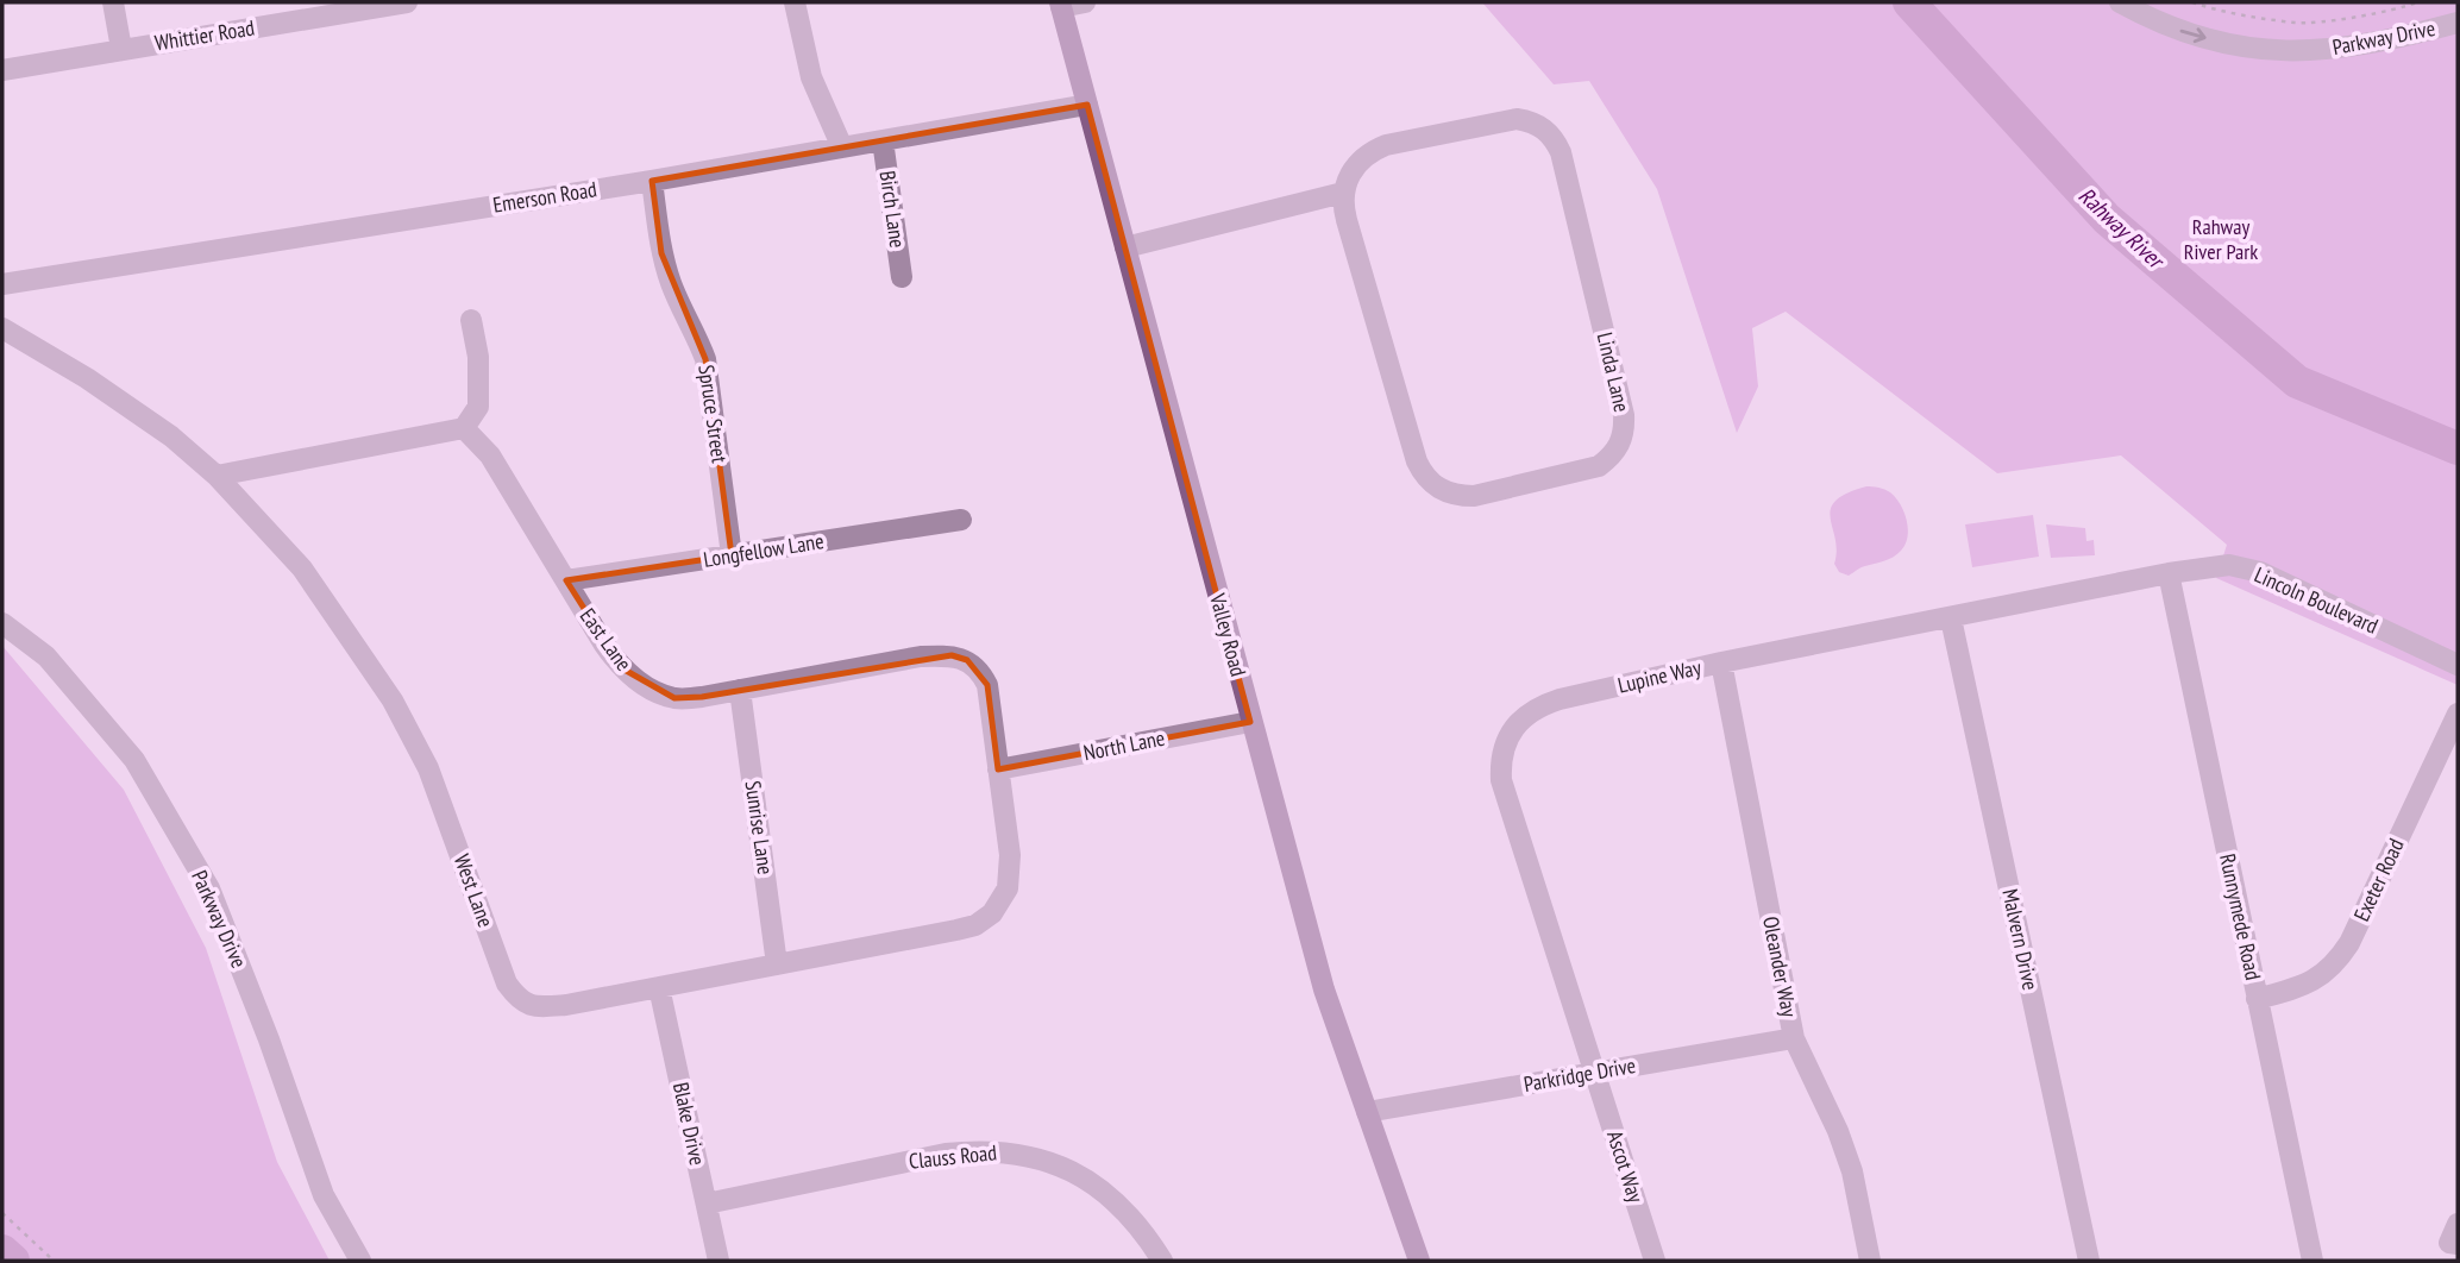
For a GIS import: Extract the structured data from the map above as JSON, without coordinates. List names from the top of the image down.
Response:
{
  "streets": {
    "street": [
      "Whittier Road",
      "Parkway Drive",
      "Emerson Road",
      "Birch Lane",
      "Linda Lane",
      "Spruce Street",
      "Longfellow Lane",
      "Lincoln Boulevard",
      "Valley Road",
      "East Lane",
      "Lupine Way",
      "North Lane",
      "Sunrise Lane",
      "Exeter Road",
      "West Lane",
      "Runnymede Road",
      "Malvern Drive",
      "Oleander Way",
      "Parkridge Drive",
      "Blake Drive",
      "Clauss Road",
      "Ascot Way"
    ]
  },
  "crossings": [
    ["Emerson Road", "Birch Lane"],
    ["Emerson Road", "Spruce Street"],
    ["Emerson Road", "Valley Road"],
    ["Spruce Street", "Longfellow Lane"],
    ["Longfellow Lane", "East Lane"],
    ["Lincoln Boulevard", "Lupine Way"],
    ["Lincoln Boulevard", "Runnymede Road"],
    ["Valley Road", "North Lane"],
    ["Valley Road", "Parkridge Drive"],
    ["East Lane", "North Lane"],
    ["East Lane", "Sunrise Lane"],
    ["East Lane", "West Lane"],
    ["Lupine Way", "Runnymede Road"],
    ["Lupine Way", "Malvern Drive"],
    ["Lupine Way", "Oleander Way"],
    ["Lupine Way", "Parkridge Drive"],
    ["Lupine Way", "Ascot Way"],
    ["North Lane", "West Lane"],
    ["Sunrise Lane", "West Lane"],
    ["Exeter Road", "Runnymede Road"],
    ["West Lane", "Blake Drive"],
    ["Oleander Way", "Parkridge Drive"],
    ["Parkridge Drive", "Ascot Way"],
    ["Blake Drive", "Clauss Road"]
  ],
  "water": ["Rahway River"],
  "parks": ["Rahway River Park"]
}
